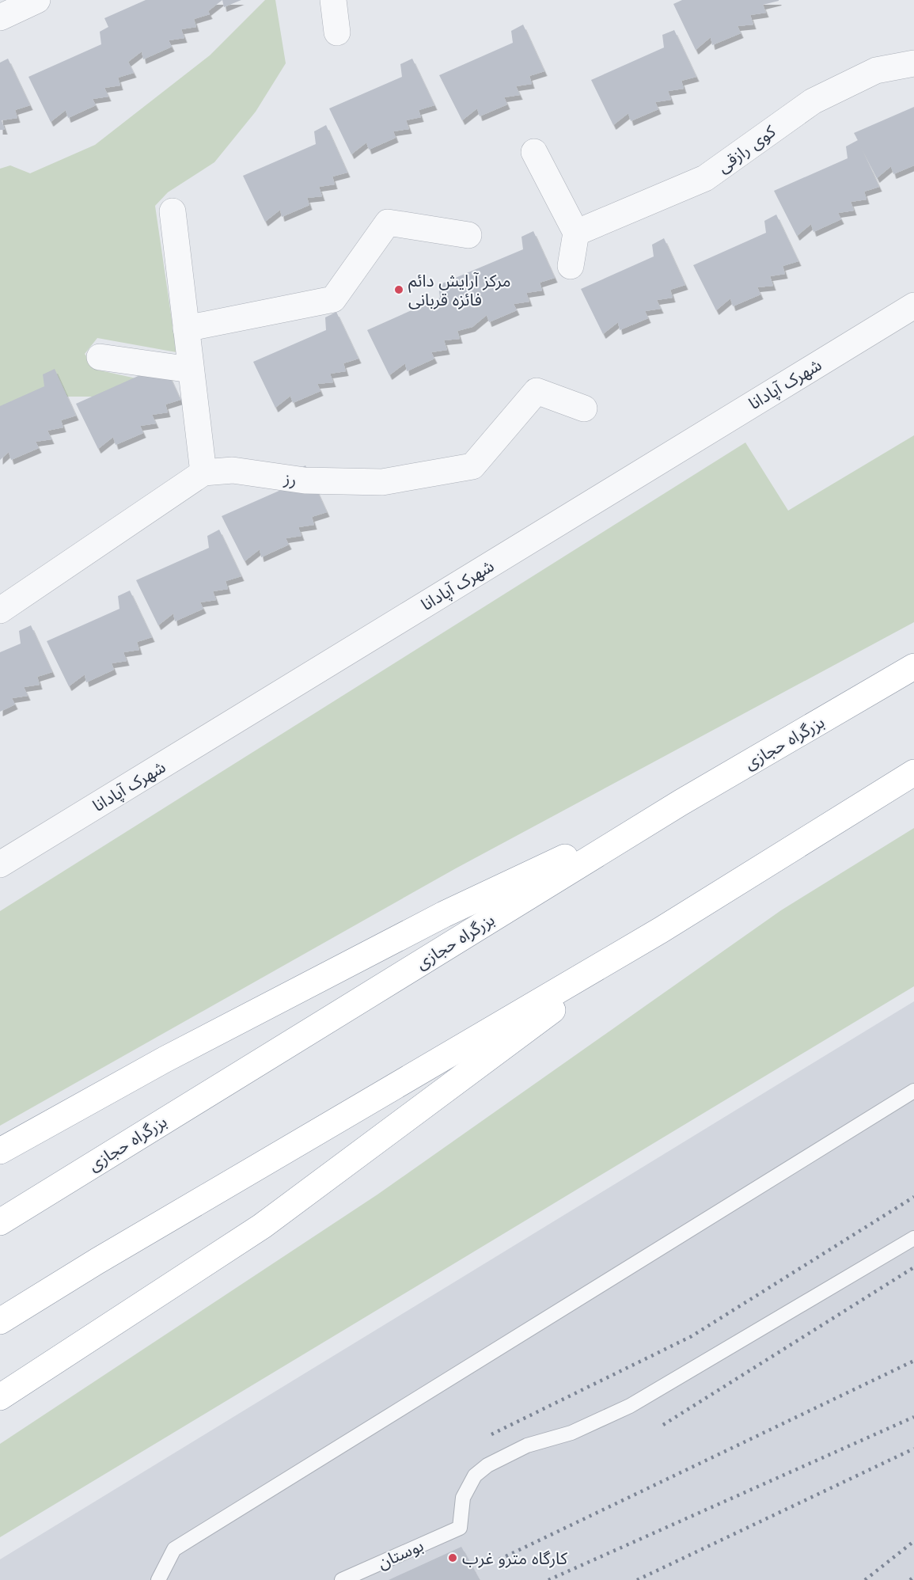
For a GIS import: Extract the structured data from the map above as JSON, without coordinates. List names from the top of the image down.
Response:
{
  "streets": {
    "highway": ["بزرگراه حجازی"],
    "street": ["کوی رازقی", "شهرک آپادانا", "رز"],
    "lane": ["بوستان"]
  },
  "places": ["مرکز آرایش دائم فائزه قربانی", "کارگاه مترو غرب"]
}
